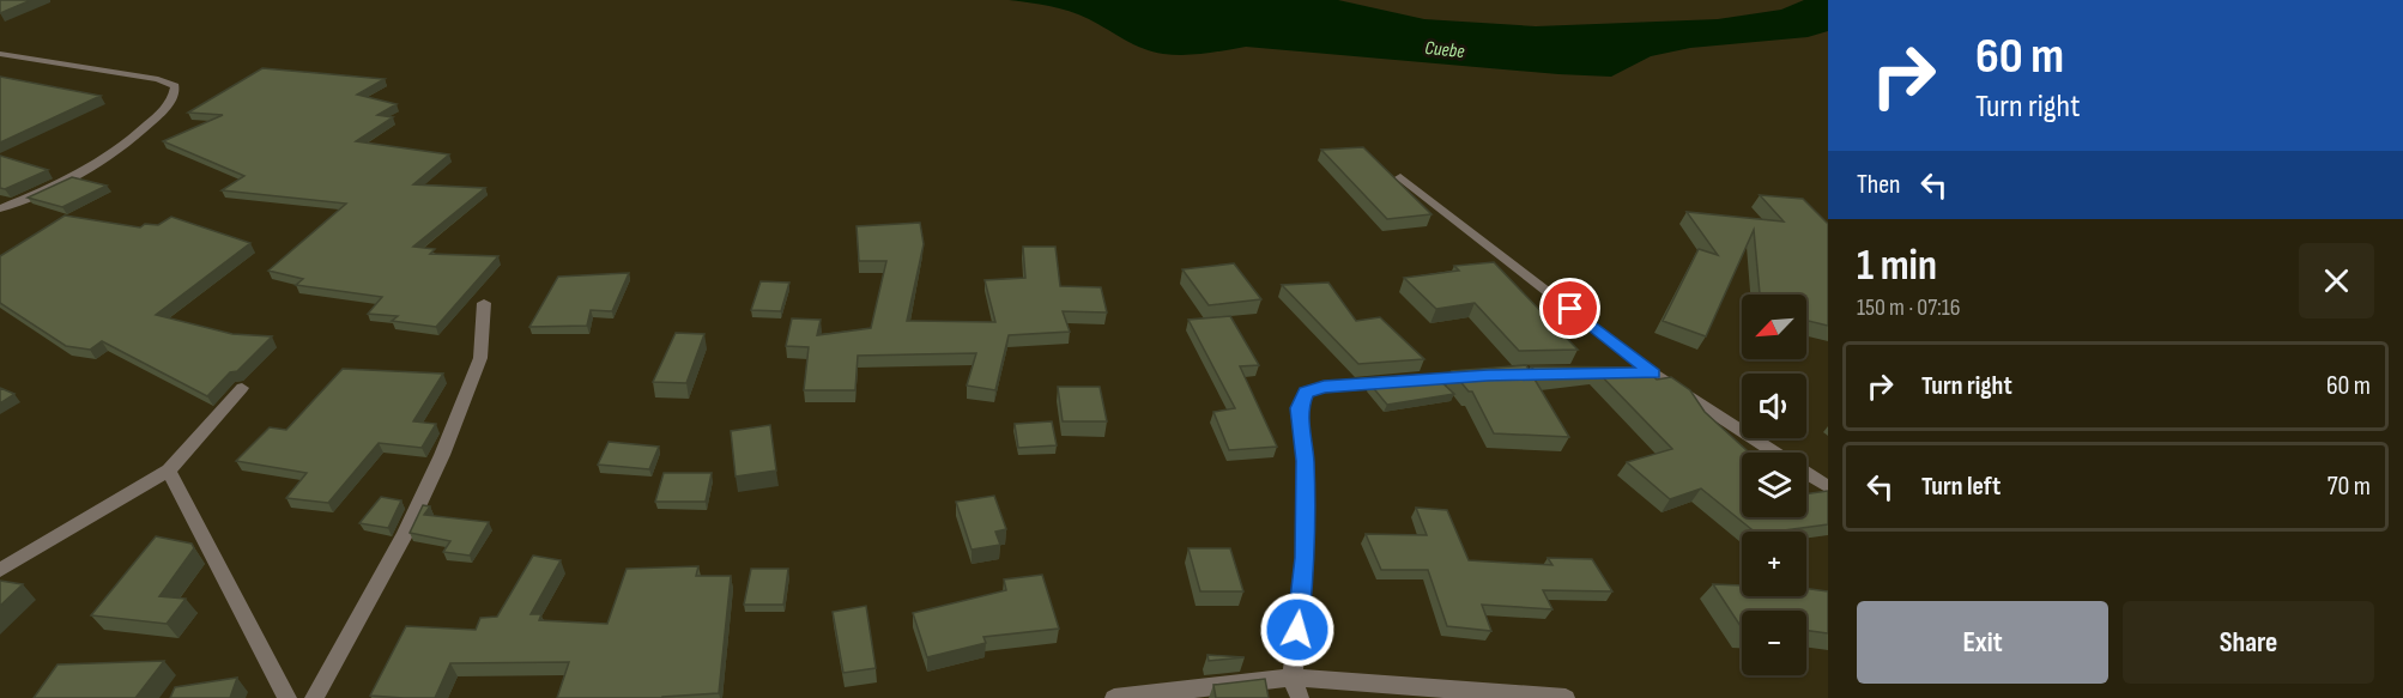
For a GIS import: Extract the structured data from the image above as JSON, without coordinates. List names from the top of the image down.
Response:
{
  "water": ["Cuebe"],
  "north": "bottom left",
  "page": {
    "turn": ["60 m", "Turn right"],
    "then": "Then",
    "heading": ["1 min", "150 m · 07:16"],
    "map_buttons": ["+", "−"],
    "list": [
      {
        "name": "Turn right",
        "value": "60 m"
      },
      {
        "name": "Turn left",
        "value": "70 m"
      }
    ],
    "buttons": ["Exit", "Share"]
  }
}
